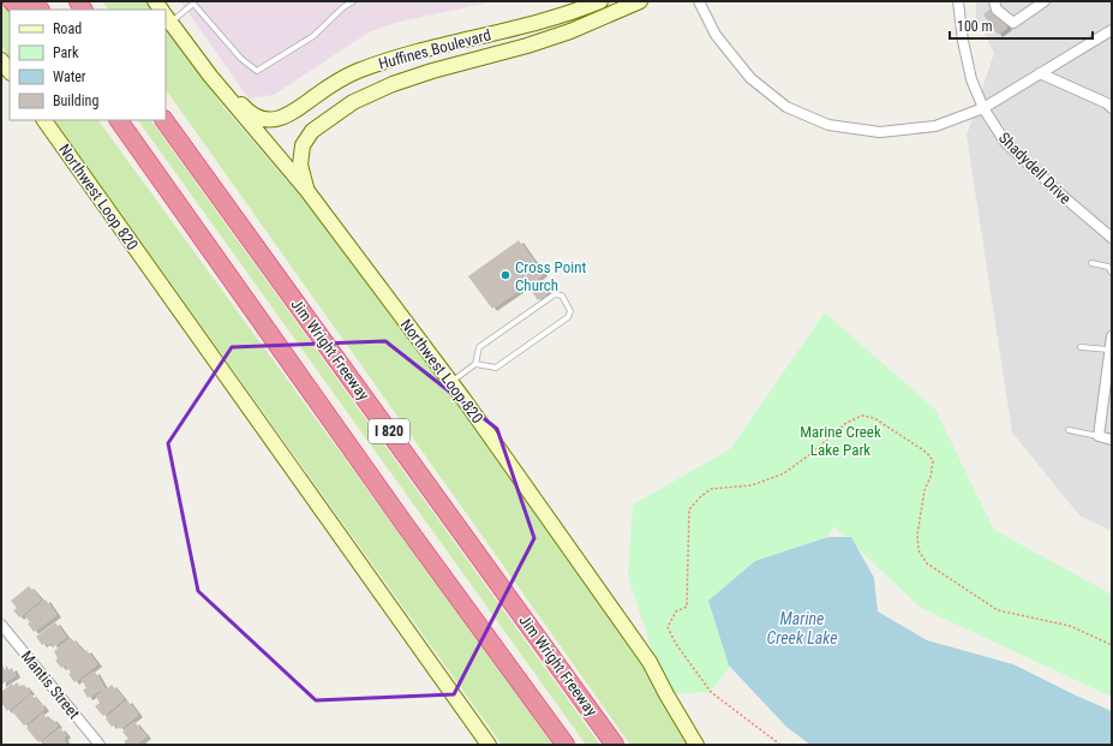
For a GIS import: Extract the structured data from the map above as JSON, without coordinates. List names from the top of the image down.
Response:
{
  "streets": {
    "highway": ["Jim Wright Freeway", "I 820"],
    "main road": ["Huffines Boulevard", "Northwest Loop 820"],
    "street": ["Shadydell Drive", "Mantis Street"]
  },
  "crossings": [
    ["Huffines Boulevard", "Northwest Loop 820"]
  ],
  "water": ["Marine Creek Lake"],
  "parks": ["Marine Creek Lake Park"],
  "places": ["Cross Point Church"],
  "legend": [
    "Road",
    "Park",
    "Water",
    "Building"
  ],
  "scale_bar": "100 m"
}
